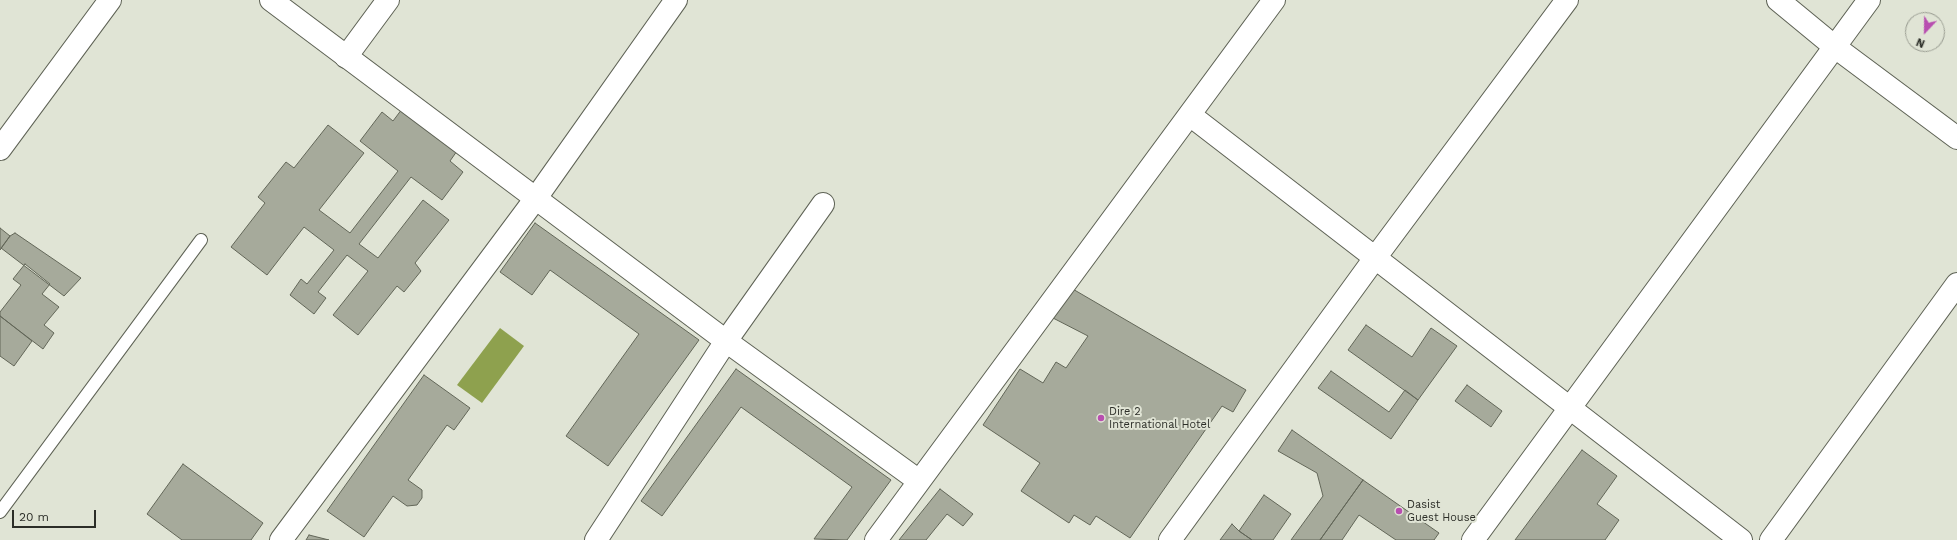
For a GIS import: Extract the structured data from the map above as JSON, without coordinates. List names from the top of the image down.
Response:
{
  "places": ["Dire 2 International Hotel", "Dasist Guest House"],
  "scale_bar": "20 m",
  "north": "bottom"
}
